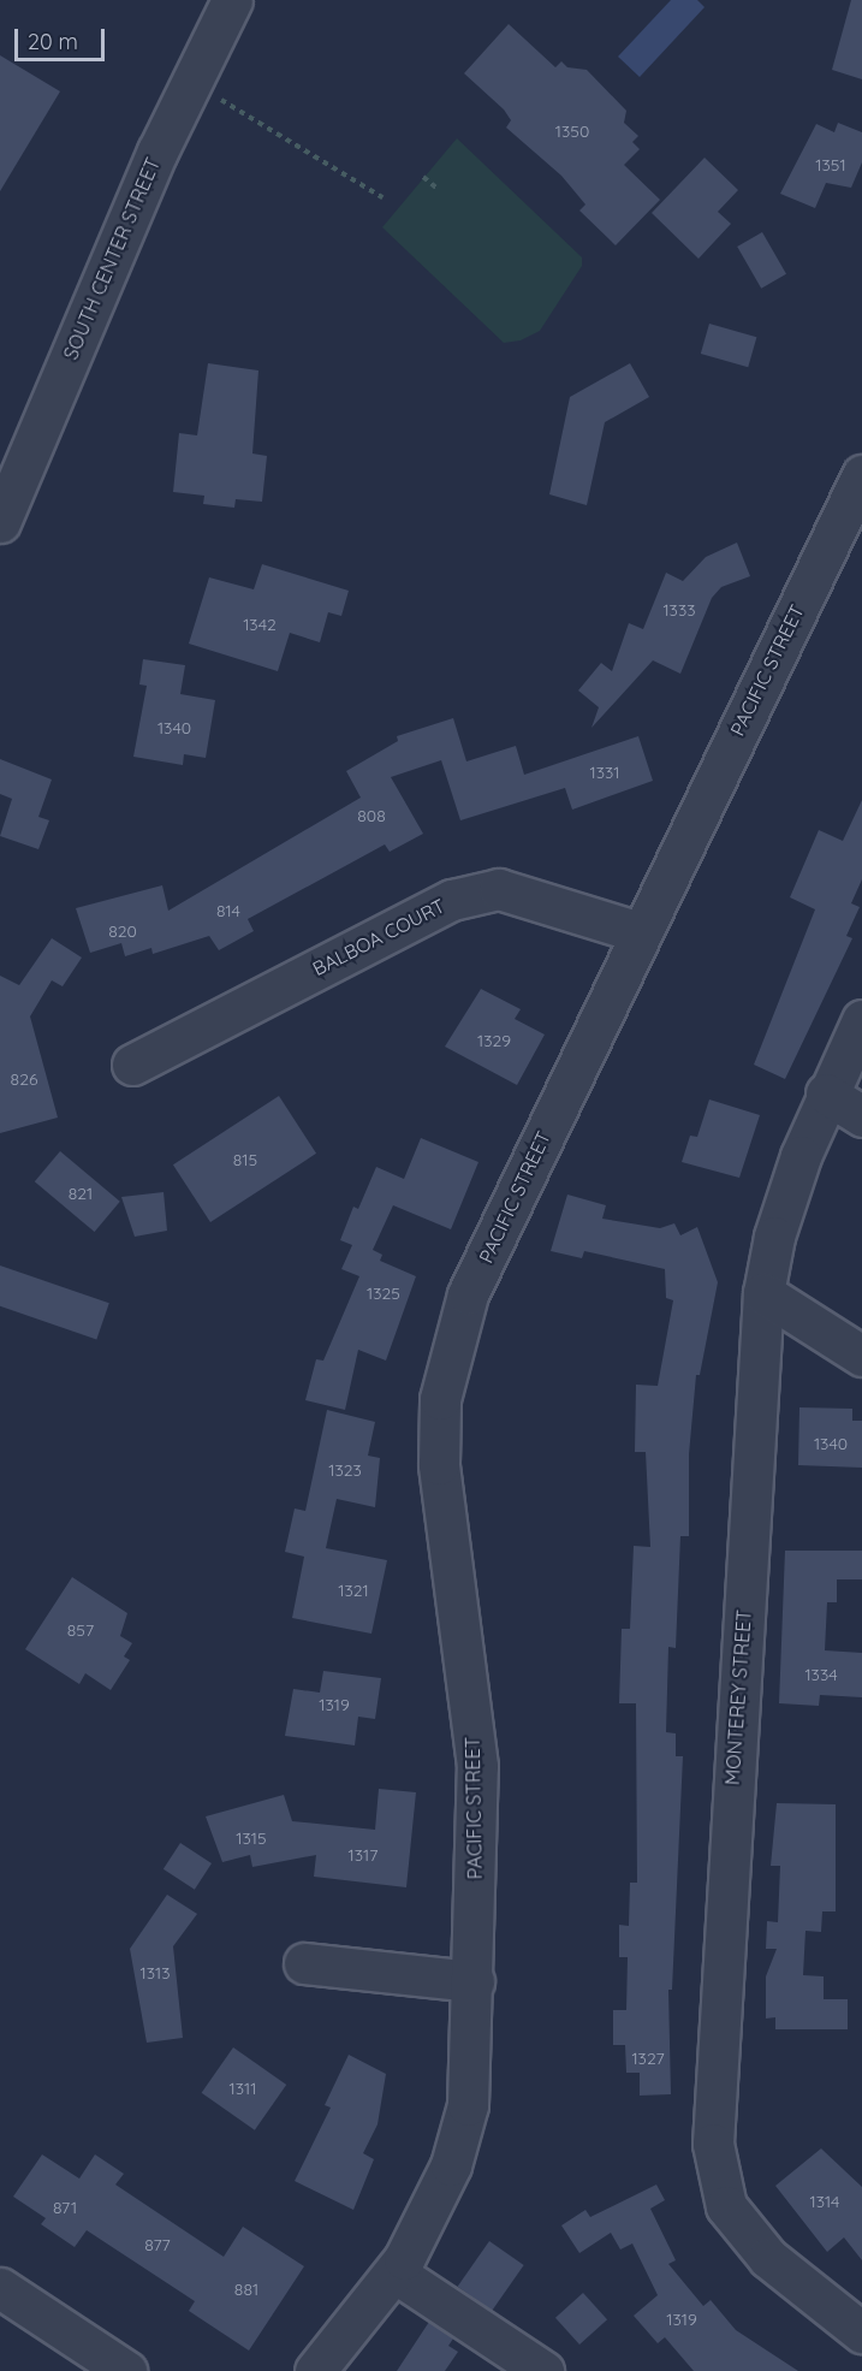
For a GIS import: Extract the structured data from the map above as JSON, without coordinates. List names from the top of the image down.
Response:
{
  "streets": {
    "street": [
      "SOUTH CENTER STREET",
      "PACIFIC STREET",
      "BALBOA COURT",
      "MONTEREY STREET"
    ]
  },
  "crossings": [
    ["PACIFIC STREET", "BALBOA COURT"]
  ],
  "house_numbers": [
    "1350",
    "1351",
    "1333",
    "1342",
    "1340",
    "1331",
    "808",
    "814",
    "820",
    "1329",
    "826",
    "815",
    "821",
    "1325",
    "1340",
    "1323",
    "1321",
    "857",
    "1334",
    "1319",
    "1315",
    "1317",
    "1313",
    "1327",
    "1311",
    "1314",
    "871",
    "877",
    "881",
    "1319"
  ],
  "scale_bar": "20 m"
}
